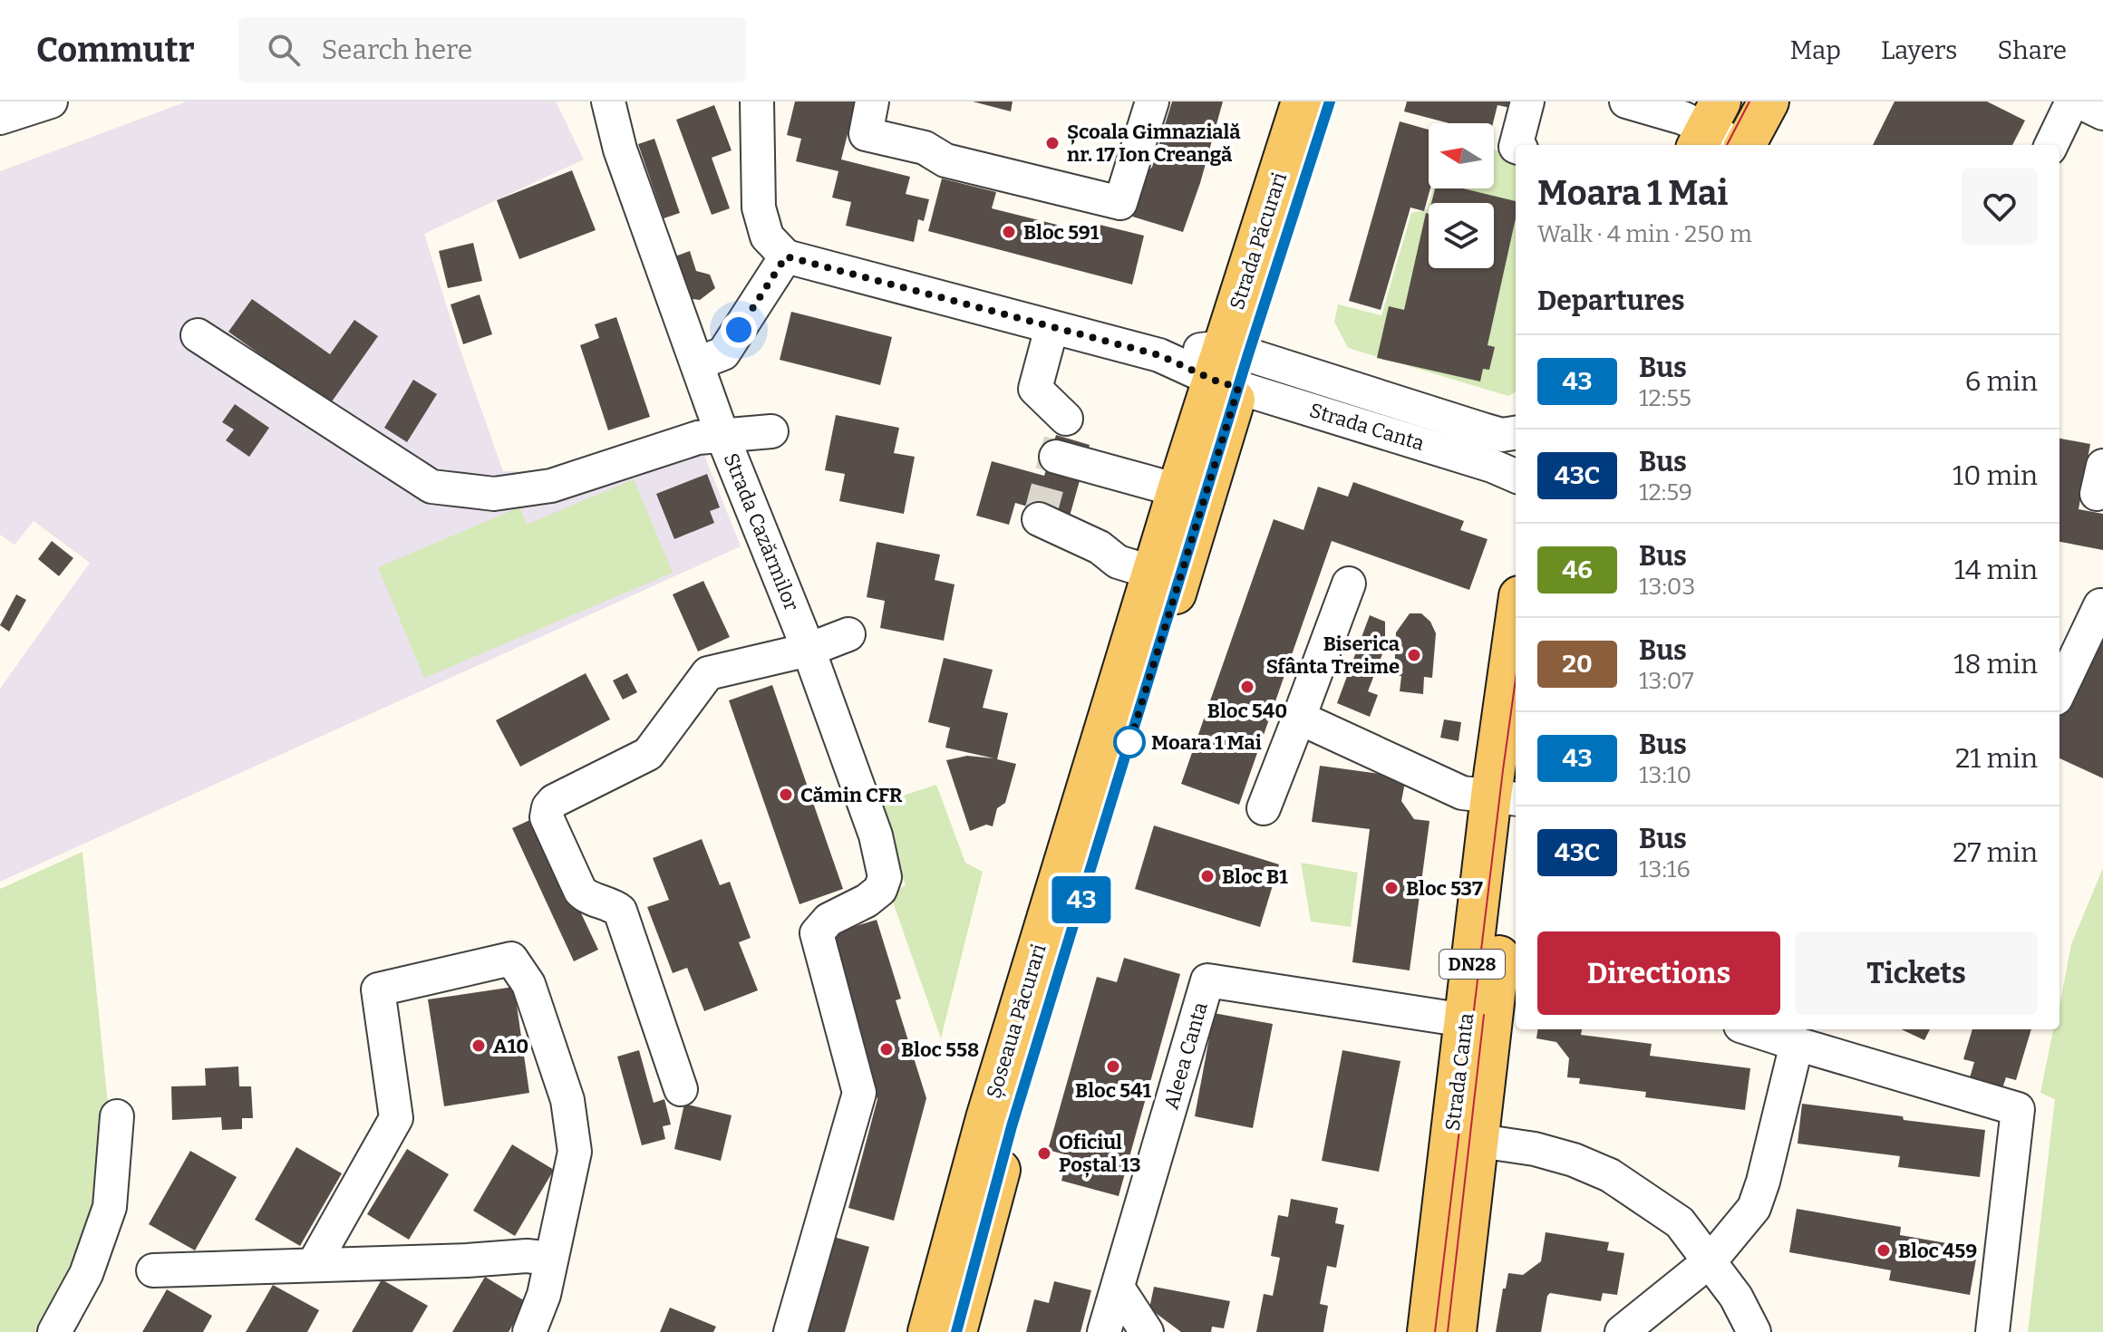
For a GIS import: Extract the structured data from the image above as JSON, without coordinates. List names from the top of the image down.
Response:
{
  "streets": {
    "main road": [
      "Strada Păcurari",
      "Strada Canta",
      "DN28",
      "Șoseaua Păcurari"
    ],
    "street": ["Strada Cazărmilor", "Aleea Canta"]
  },
  "crossings": [
    ["Strada Păcurari", "Strada Canta"],
    ["Strada Păcurari", "Șoseaua Păcurari"],
    ["Strada Canta", "Șoseaua Păcurari"],
    ["Strada Canta", "Aleea Canta"]
  ],
  "places": [
    "Școala Gimnazială nr. 17 Ion Creangă",
    "Bloc 591",
    "Biserica Sfânta Treime",
    "Bloc 540",
    "Moara 1 Mai",
    "Cămin CFR",
    "Bloc B1",
    "Bloc 537",
    "A10",
    "Bloc 558",
    "Bloc 541",
    "Oficiul Poștal 13",
    "Bloc 459"
  ],
  "lines": ["bus line 43"],
  "north": "left",
  "page": {
    "header": "Commutr",
    "search": "Search here",
    "nav": ["Map", "Layers", "Share"],
    "on_map": "43",
    "heading": [
      ["Moara 1 Mai", "Walk · 4 min · 250 m"],
      "Departures"
    ],
    "list": [
      {
        "mark": "43",
        "name": "Bus",
        "note": "12:55",
        "value": "6 min"
      },
      {
        "mark": "43C",
        "name": "Bus",
        "note": "12:59",
        "value": "10 min"
      },
      {
        "mark": "46",
        "name": "Bus",
        "note": "13:03",
        "value": "14 min"
      },
      {
        "mark": "20",
        "name": "Bus",
        "note": "13:07",
        "value": "18 min"
      },
      {
        "mark": "43",
        "name": "Bus",
        "note": "13:10",
        "value": "21 min"
      },
      {
        "mark": "43C",
        "name": "Bus",
        "note": "13:16",
        "value": "27 min"
      }
    ],
    "buttons": ["Directions", "Tickets"]
  }
}
